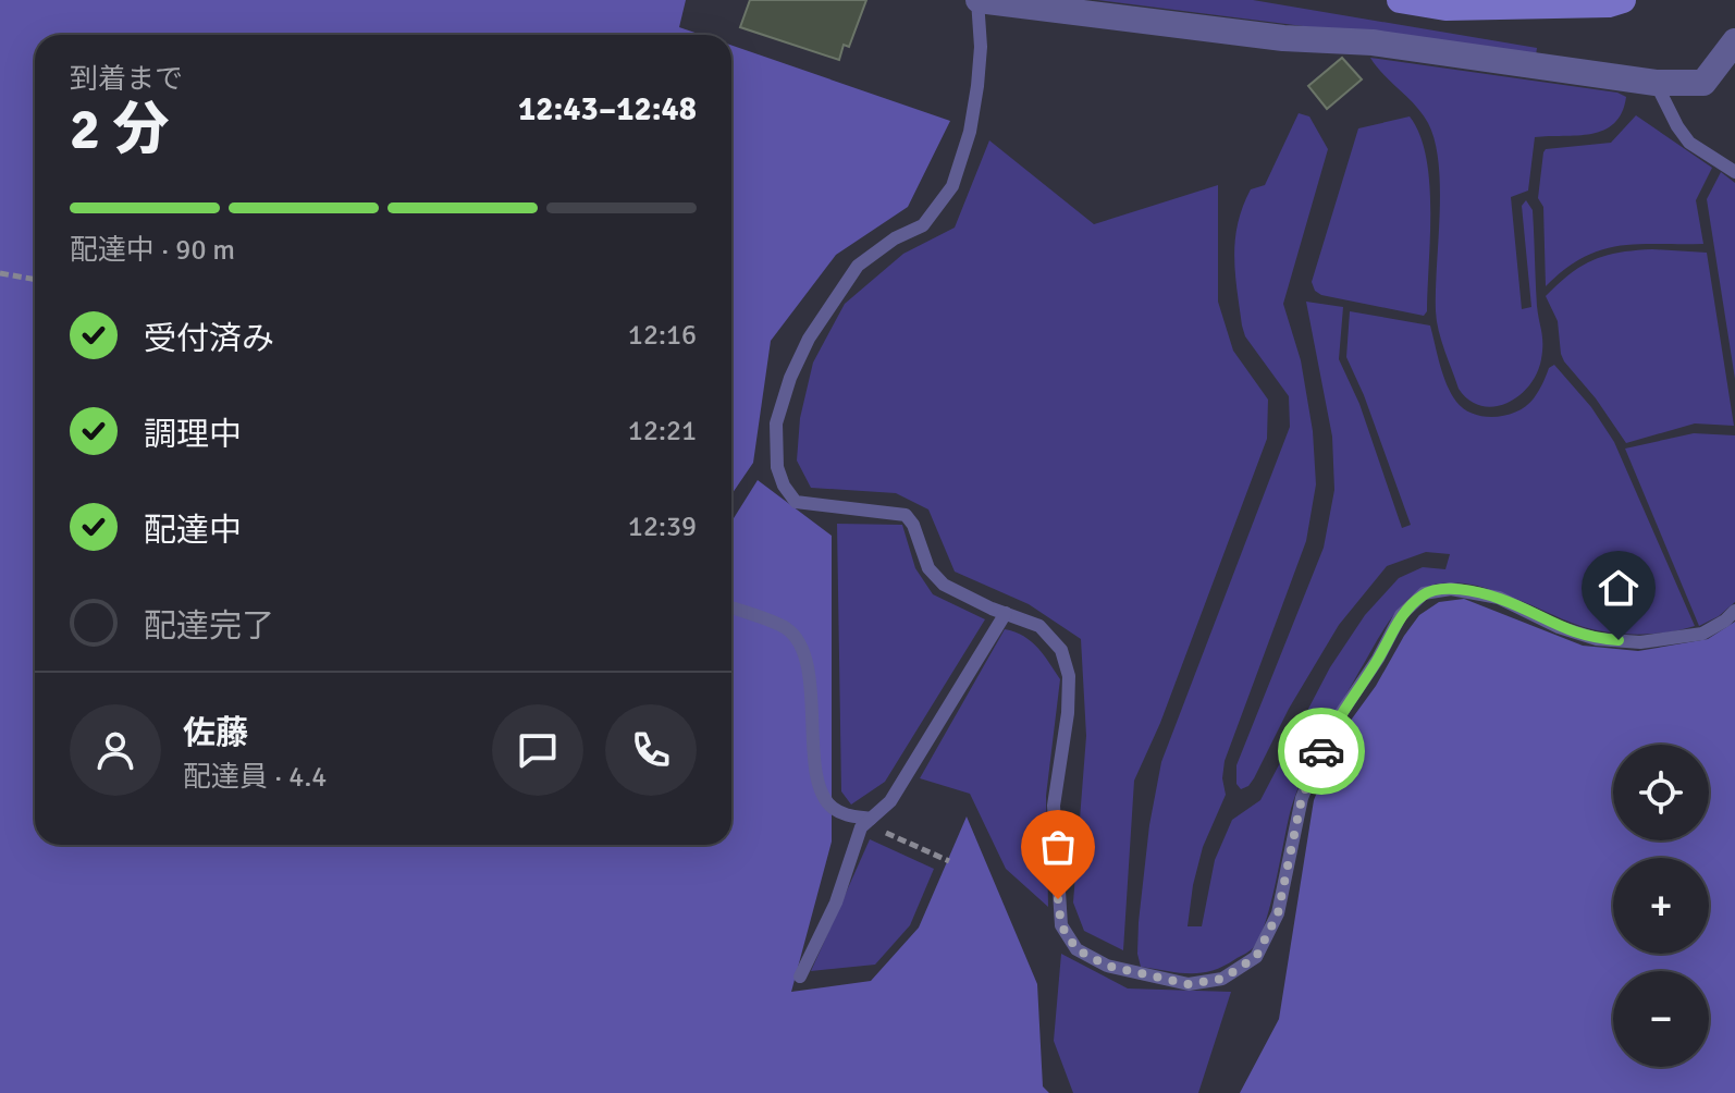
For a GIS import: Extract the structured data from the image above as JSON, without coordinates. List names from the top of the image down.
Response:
{
  "page": {
    "heading": ["2 分", "到着まで", "12:43–12:48"],
    "panel": ["佐藤", "配達員 · 4.4"],
    "bar": "配達中 · 90 m",
    "list": [
      ["受付済み", "12:16"],
      ["調理中", "12:21"],
      ["配達中", "12:39"],
      "配達完了"
    ],
    "map_buttons": ["+", "−"]
  }
}
